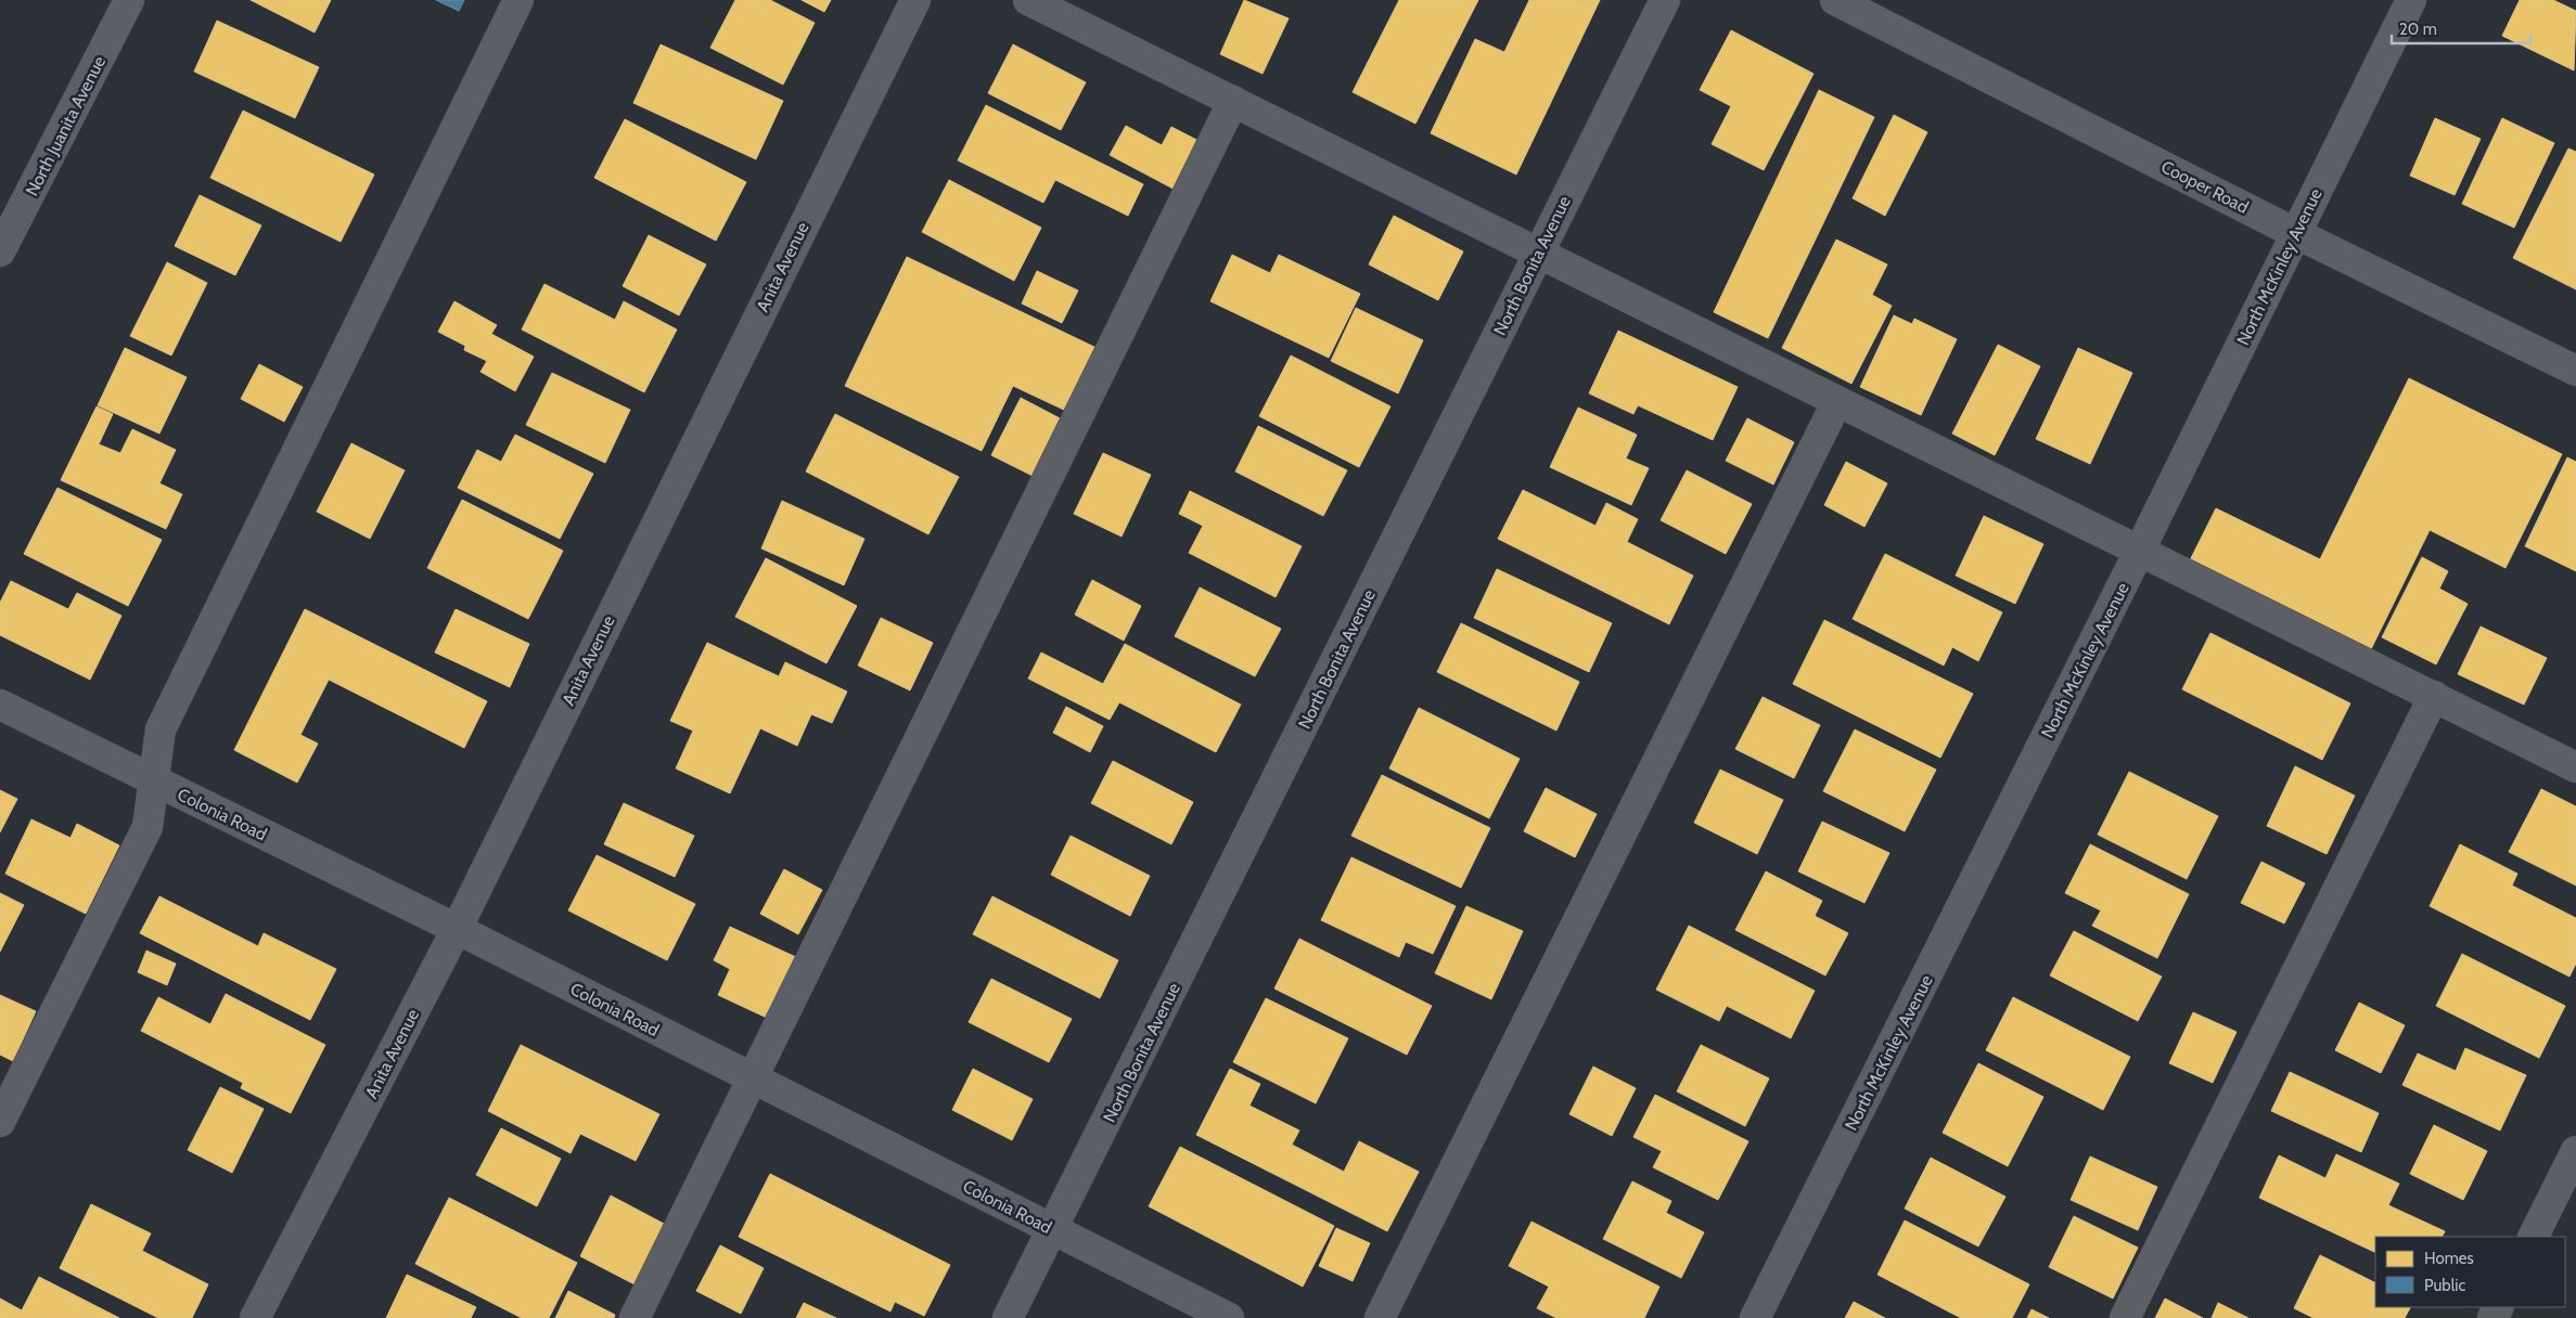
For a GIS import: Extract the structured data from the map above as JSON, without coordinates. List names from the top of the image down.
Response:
{
  "streets": {
    "street": [
      "North Juanita Avenue",
      "Cooper Road",
      "North Bonita Avenue",
      "Anita Avenue",
      "North McKinley Avenue",
      "Colonia Road"
    ]
  },
  "crossings": [
    ["Cooper Road", "North McKinley Avenue"],
    ["North Bonita Avenue", "Colonia Road"],
    ["Anita Avenue", "Colonia Road"]
  ],
  "legend": ["Homes", "Public"],
  "scale_bar": "20 m"
}
